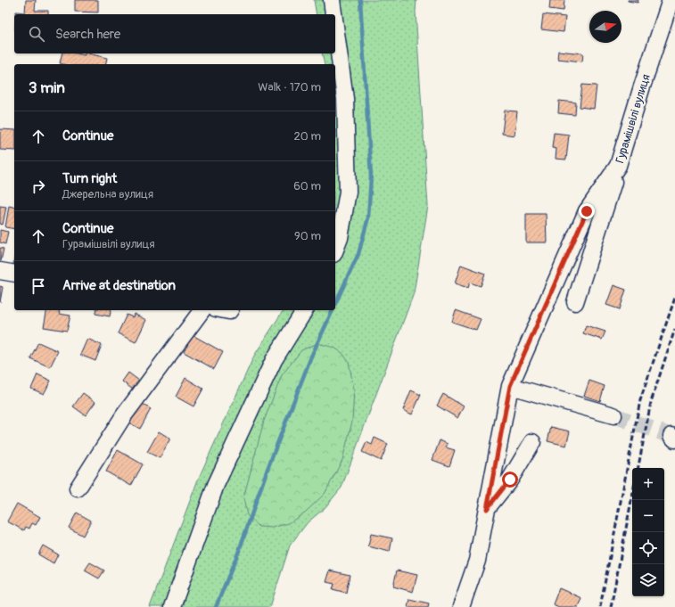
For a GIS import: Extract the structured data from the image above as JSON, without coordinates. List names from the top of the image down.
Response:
{
  "streets": {
    "street": ["Гурамішвілі вулиця"]
  },
  "north": "right",
  "page": {
    "search": "Search here",
    "heading": ["3 min", "Walk · 170 m"],
    "list": [
      ["Continue", "20 m"],
      ["Turn right", "Джерельна вулиця", "60 m"],
      ["Continue", "Гурамішвілі вулиця", "90 m"],
      "Arrive at destination"
    ],
    "map_buttons": ["+", "−"]
  }
}
